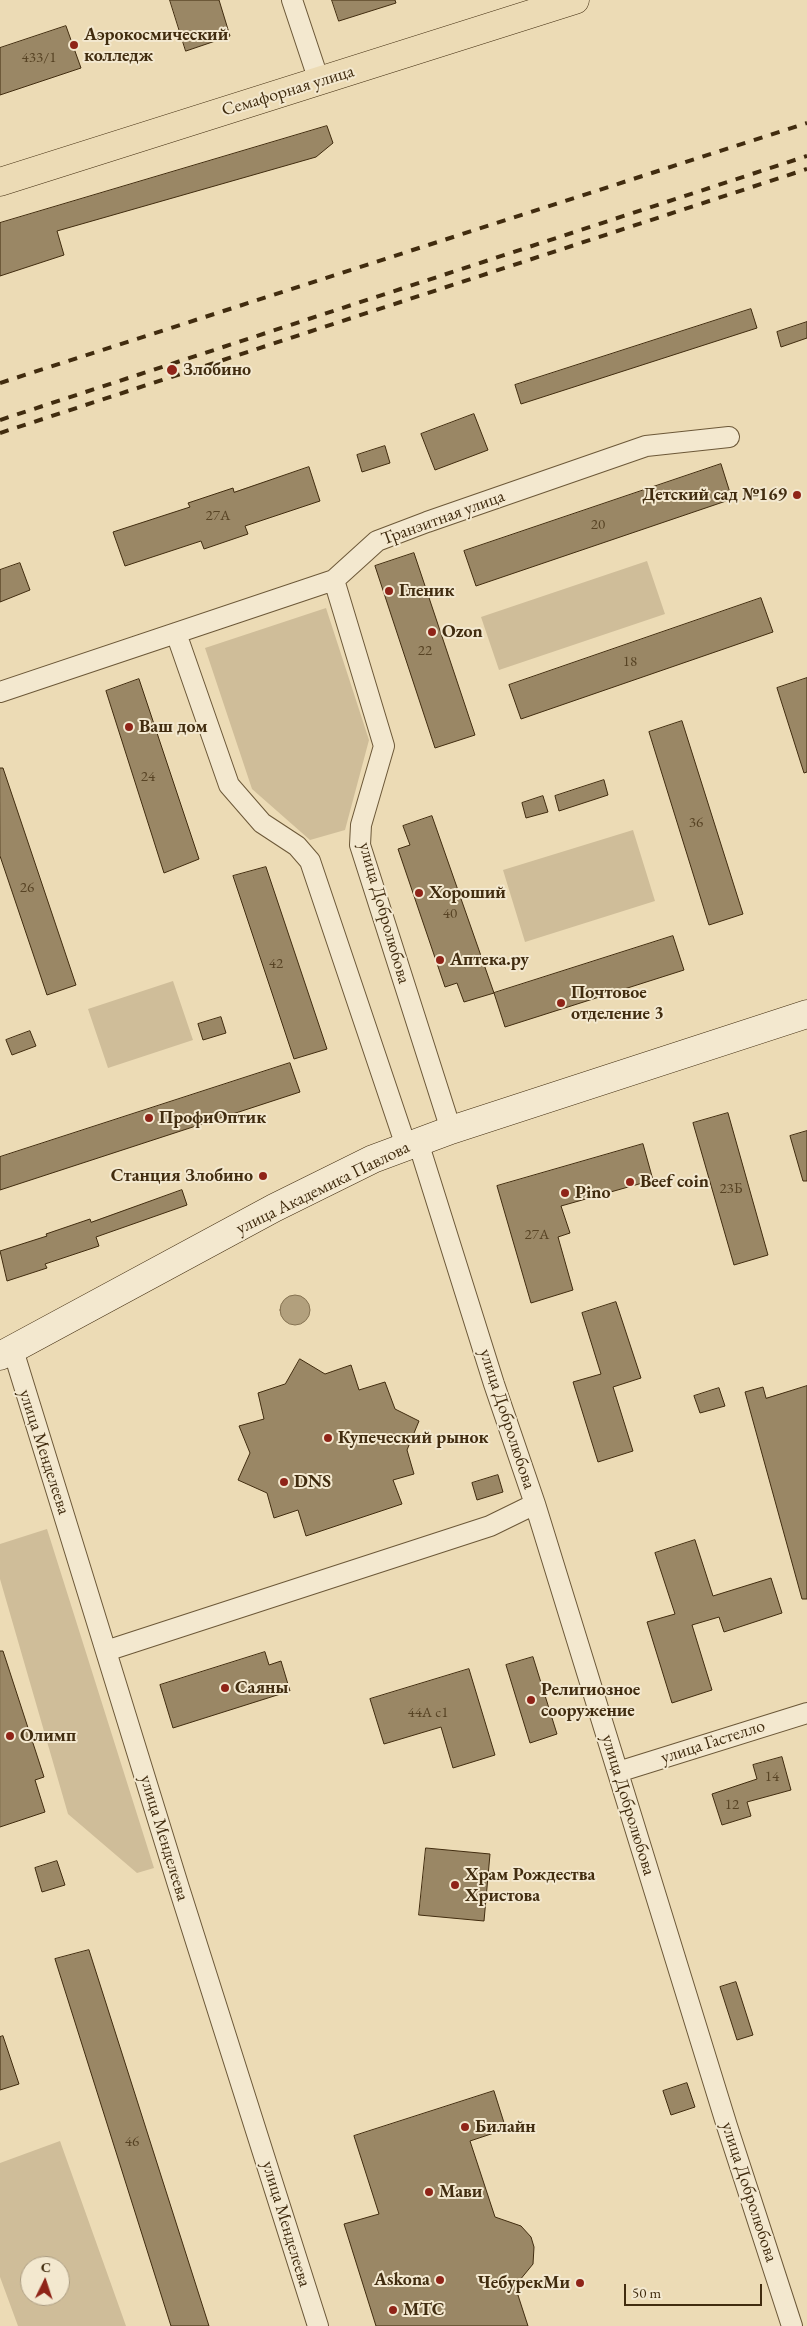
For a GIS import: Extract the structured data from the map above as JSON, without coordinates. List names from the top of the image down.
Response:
{
  "streets": {
    "highway": ["Семафорная улица"],
    "main road": ["улица Академика Павлова"],
    "street": [
      "Транзитная улица",
      "улица Добролюбова",
      "улица Менделеева",
      "улица Гастелло"
    ]
  },
  "crossings": [
    ["Транзитная улица", "улица Добролюбова"],
    ["улица Добролюбова", "улица Академика Павлова"],
    ["улица Добролюбова", "улица Гастелло"],
    ["улица Академика Павлова", "улица Менделеева"]
  ],
  "places": [
    "Аэрокосмический колледж",
    "Злобино",
    "Детский сад №169",
    "Гленик",
    "Ozon",
    "Ваш дом",
    "Хороший",
    "Аптека.ру",
    "Почтовое отделение 3",
    "ПрофиОптик",
    "Станция Злобино",
    "Beef coin",
    "Pino",
    "Купеческий рынок",
    "DNS",
    "Саяны",
    "Религиозное сооружение",
    "Олимп",
    "Храм Рождества Христова",
    "Билайн",
    "Мави",
    "Askona",
    "ЧебурекМи",
    "МТС"
  ],
  "house_numbers": [
    "433/1",
    "27А",
    "20",
    "22",
    "18",
    "24",
    "36",
    "26",
    "40",
    "42",
    "23Б",
    "27А",
    "44А с1",
    "14",
    "12",
    "46"
  ],
  "scale_bar": "50 m",
  "north": "top"
}
